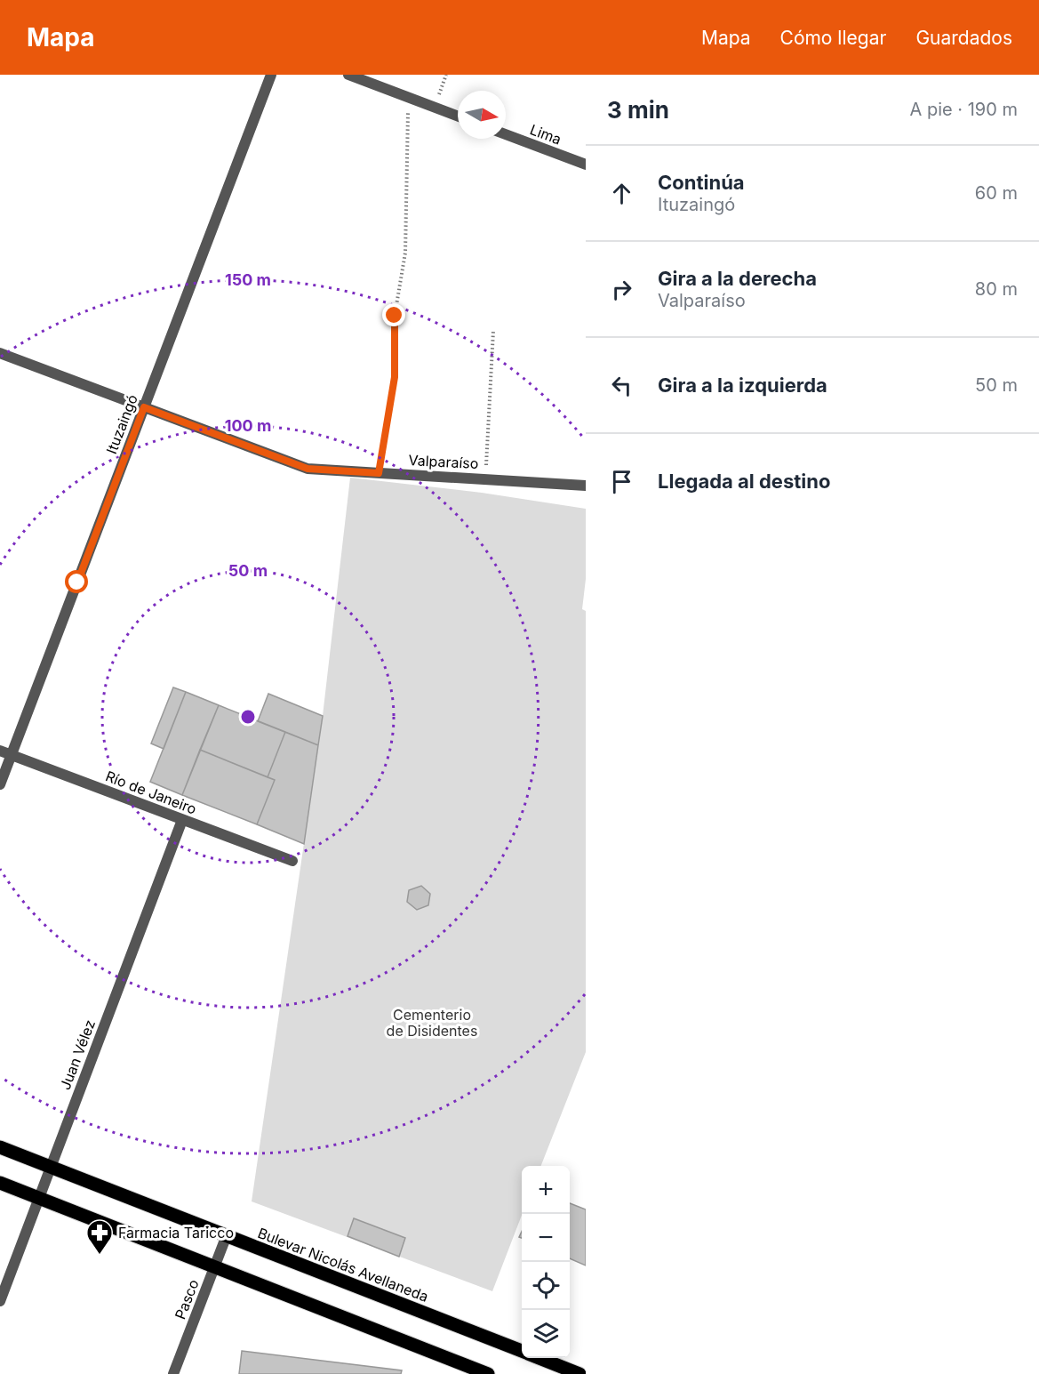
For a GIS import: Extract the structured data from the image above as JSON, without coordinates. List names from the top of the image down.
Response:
{
  "streets": {
    "main road": ["Bulevar Nicolás Avellaneda"],
    "street": [
      "Lima",
      "Ituzaingó",
      "Valparaíso",
      "Río de Janeiro",
      "Juan Vélez",
      "Pasco"
    ]
  },
  "crossings": [
    ["Ituzaingó", "Valparaíso"],
    ["Ituzaingó", "Río de Janeiro"],
    ["Río de Janeiro", "Juan Vélez"],
    ["Juan Vélez", "Bulevar Nicolás Avellaneda"],
    ["Bulevar Nicolás Avellaneda", "Pasco"]
  ],
  "parks": ["Cementerio de Disidentes"],
  "places": {
    "pharmacy": ["Farmacia Taricco"]
  },
  "north": "right",
  "page": {
    "header": "Mapa",
    "nav": ["Mapa", "Cómo llegar", "Guardados"],
    "heading": ["3 min", "A pie · 190 m"],
    "list": [
      ["Continúa", "Ituzaingó", "60 m"],
      ["Gira a la derecha", "Valparaíso", "80 m"],
      ["Gira a la izquierda", "50 m"],
      "Llegada al destino"
    ],
    "map_buttons": ["+", "−"]
  },
  "rings": ["150 m", "100 m", "50 m"]
}
